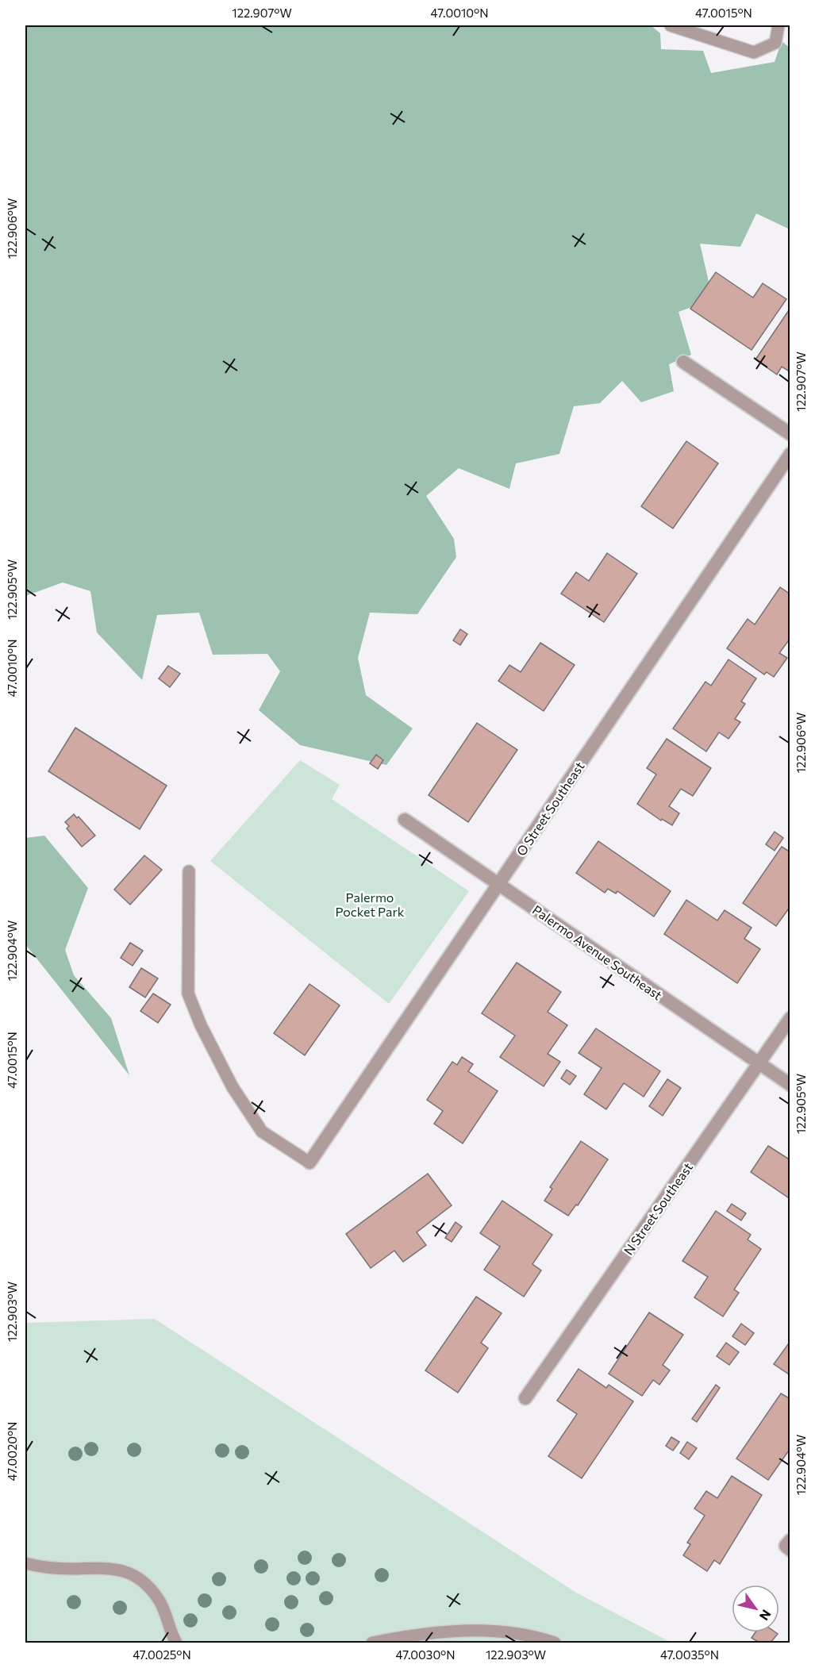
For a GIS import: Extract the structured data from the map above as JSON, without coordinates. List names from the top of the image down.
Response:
{
  "streets": {
    "street": ["O Street Southeast", "Palermo Avenue Southeast", "N Street Southeast"]
  },
  "crossings": [
    ["O Street Southeast", "Palermo Avenue Southeast"],
    ["Palermo Avenue Southeast", "N Street Southeast"]
  ],
  "parks": ["Palermo Pocket Park"],
  "north": "bottom right",
  "coordinates": [
    "122.907°W",
    "47.0010°N",
    "47.0015°N",
    "122.906°W",
    "122.905°W",
    "122.904°W",
    "122.903°W",
    "47.0020°N",
    "47.0025°N",
    "47.0030°N",
    "47.0035°N"
  ]
}
